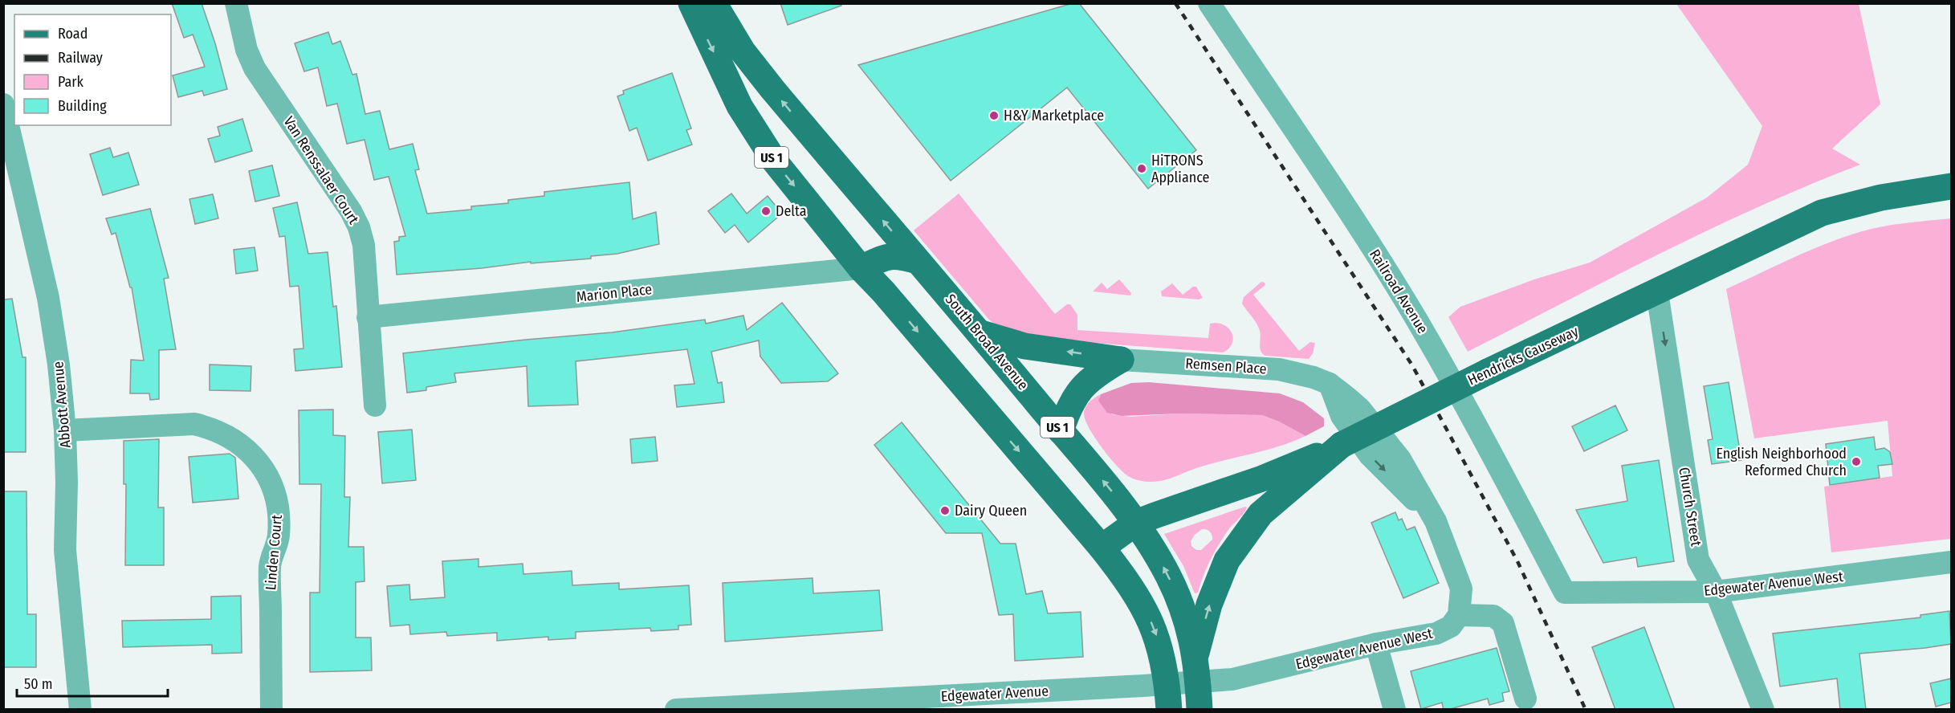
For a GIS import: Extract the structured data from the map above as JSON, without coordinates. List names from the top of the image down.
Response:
{
  "streets": {
    "main road": ["US 1", "South Broad Avenue", "Hendricks Causeway"],
    "street": [
      "Van Renssalaer Court",
      "Railroad Avenue",
      "Marion Place",
      "Remsen Place",
      "Abbott Avenue",
      "Church Street",
      "Linden Court",
      "Edgewater Avenue West",
      "Edgewater Avenue"
    ]
  },
  "crossings": [
    ["US 1", "Marion Place"],
    ["US 1", "Hendricks Causeway"],
    ["US 1", "Edgewater Avenue"],
    ["Van Renssalaer Court", "Marion Place"],
    ["Railroad Avenue", "Edgewater Avenue West"],
    ["South Broad Avenue", "Hendricks Causeway"],
    ["South Broad Avenue", "Edgewater Avenue West"],
    ["South Broad Avenue", "Edgewater Avenue"],
    ["Hendricks Causeway", "Church Street"],
    ["Remsen Place", "Edgewater Avenue West"],
    ["Abbott Avenue", "Linden Court"],
    ["Church Street", "Edgewater Avenue West"],
    ["Edgewater Avenue West", "Edgewater Avenue"]
  ],
  "one_way": ["Church Street"],
  "places": [
    "H&Y Marketplace",
    "HiTRONS Appliance",
    "Delta",
    "English Neighborhood Reformed Church",
    "Dairy Queen"
  ],
  "legend": [
    "Road",
    "Railway",
    "Park",
    "Building"
  ],
  "scale_bar": "50 m"
}
